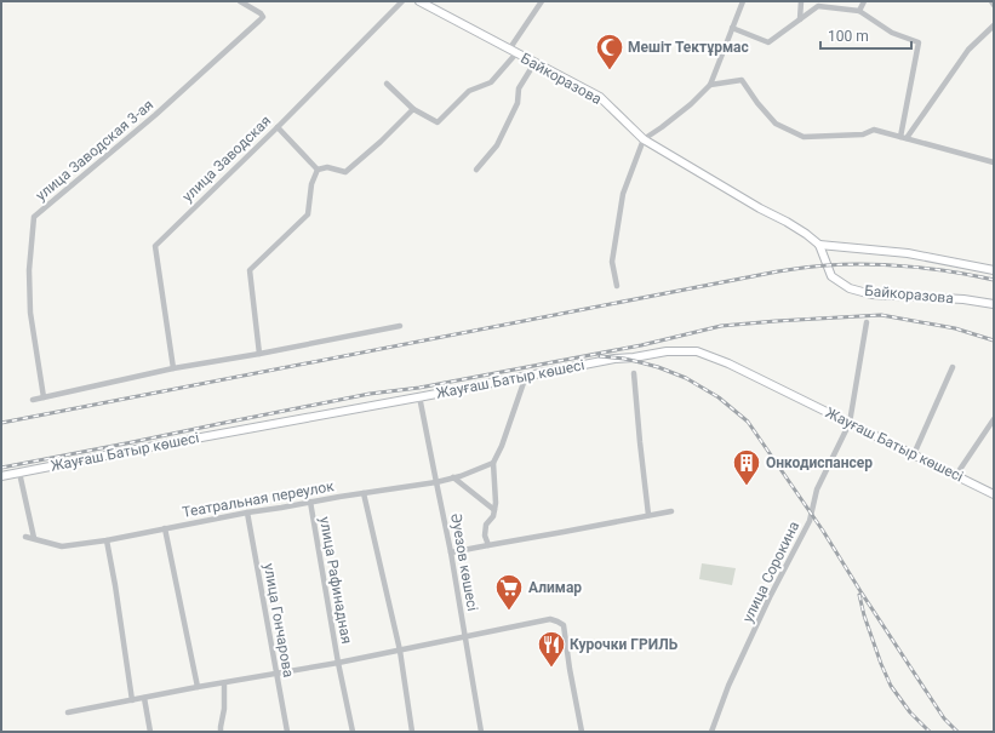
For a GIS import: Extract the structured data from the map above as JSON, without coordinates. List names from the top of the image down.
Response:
{
  "streets": {
    "main road": ["Байкоразова", "Жауғаш Батыр көшесі"],
    "street": [
      "улица Заводская 3-ая",
      "улица Заводская",
      "Театральная переулок",
      "Әуезов көшесі",
      "улица Сорокина",
      "улица Рафинадная",
      "улица Гончарова"
    ]
  },
  "crossings": [
    ["Жауғаш Батыр көшесі", "Әуезов көшесі"],
    ["Жауғаш Батыр көшесі", "улица Сорокина"],
    ["Театральная переулок", "Әуезов көшесі"],
    ["Театральная переулок", "улица Рафинадная"],
    ["Театральная переулок", "улица Гончарова"],
    ["Әуезов көшесі", "улица Рафинадная"],
    ["улица Рафинадная", "улица Гончарова"]
  ],
  "places": {
    "mosque": ["Мешіт Тектұрмас"],
    "building": ["Онкодиспансер"],
    "supermarket": ["Алимар"],
    "restaurant": ["Курочки ГРИЛЬ"]
  },
  "scale_bar": "100 m"
}
